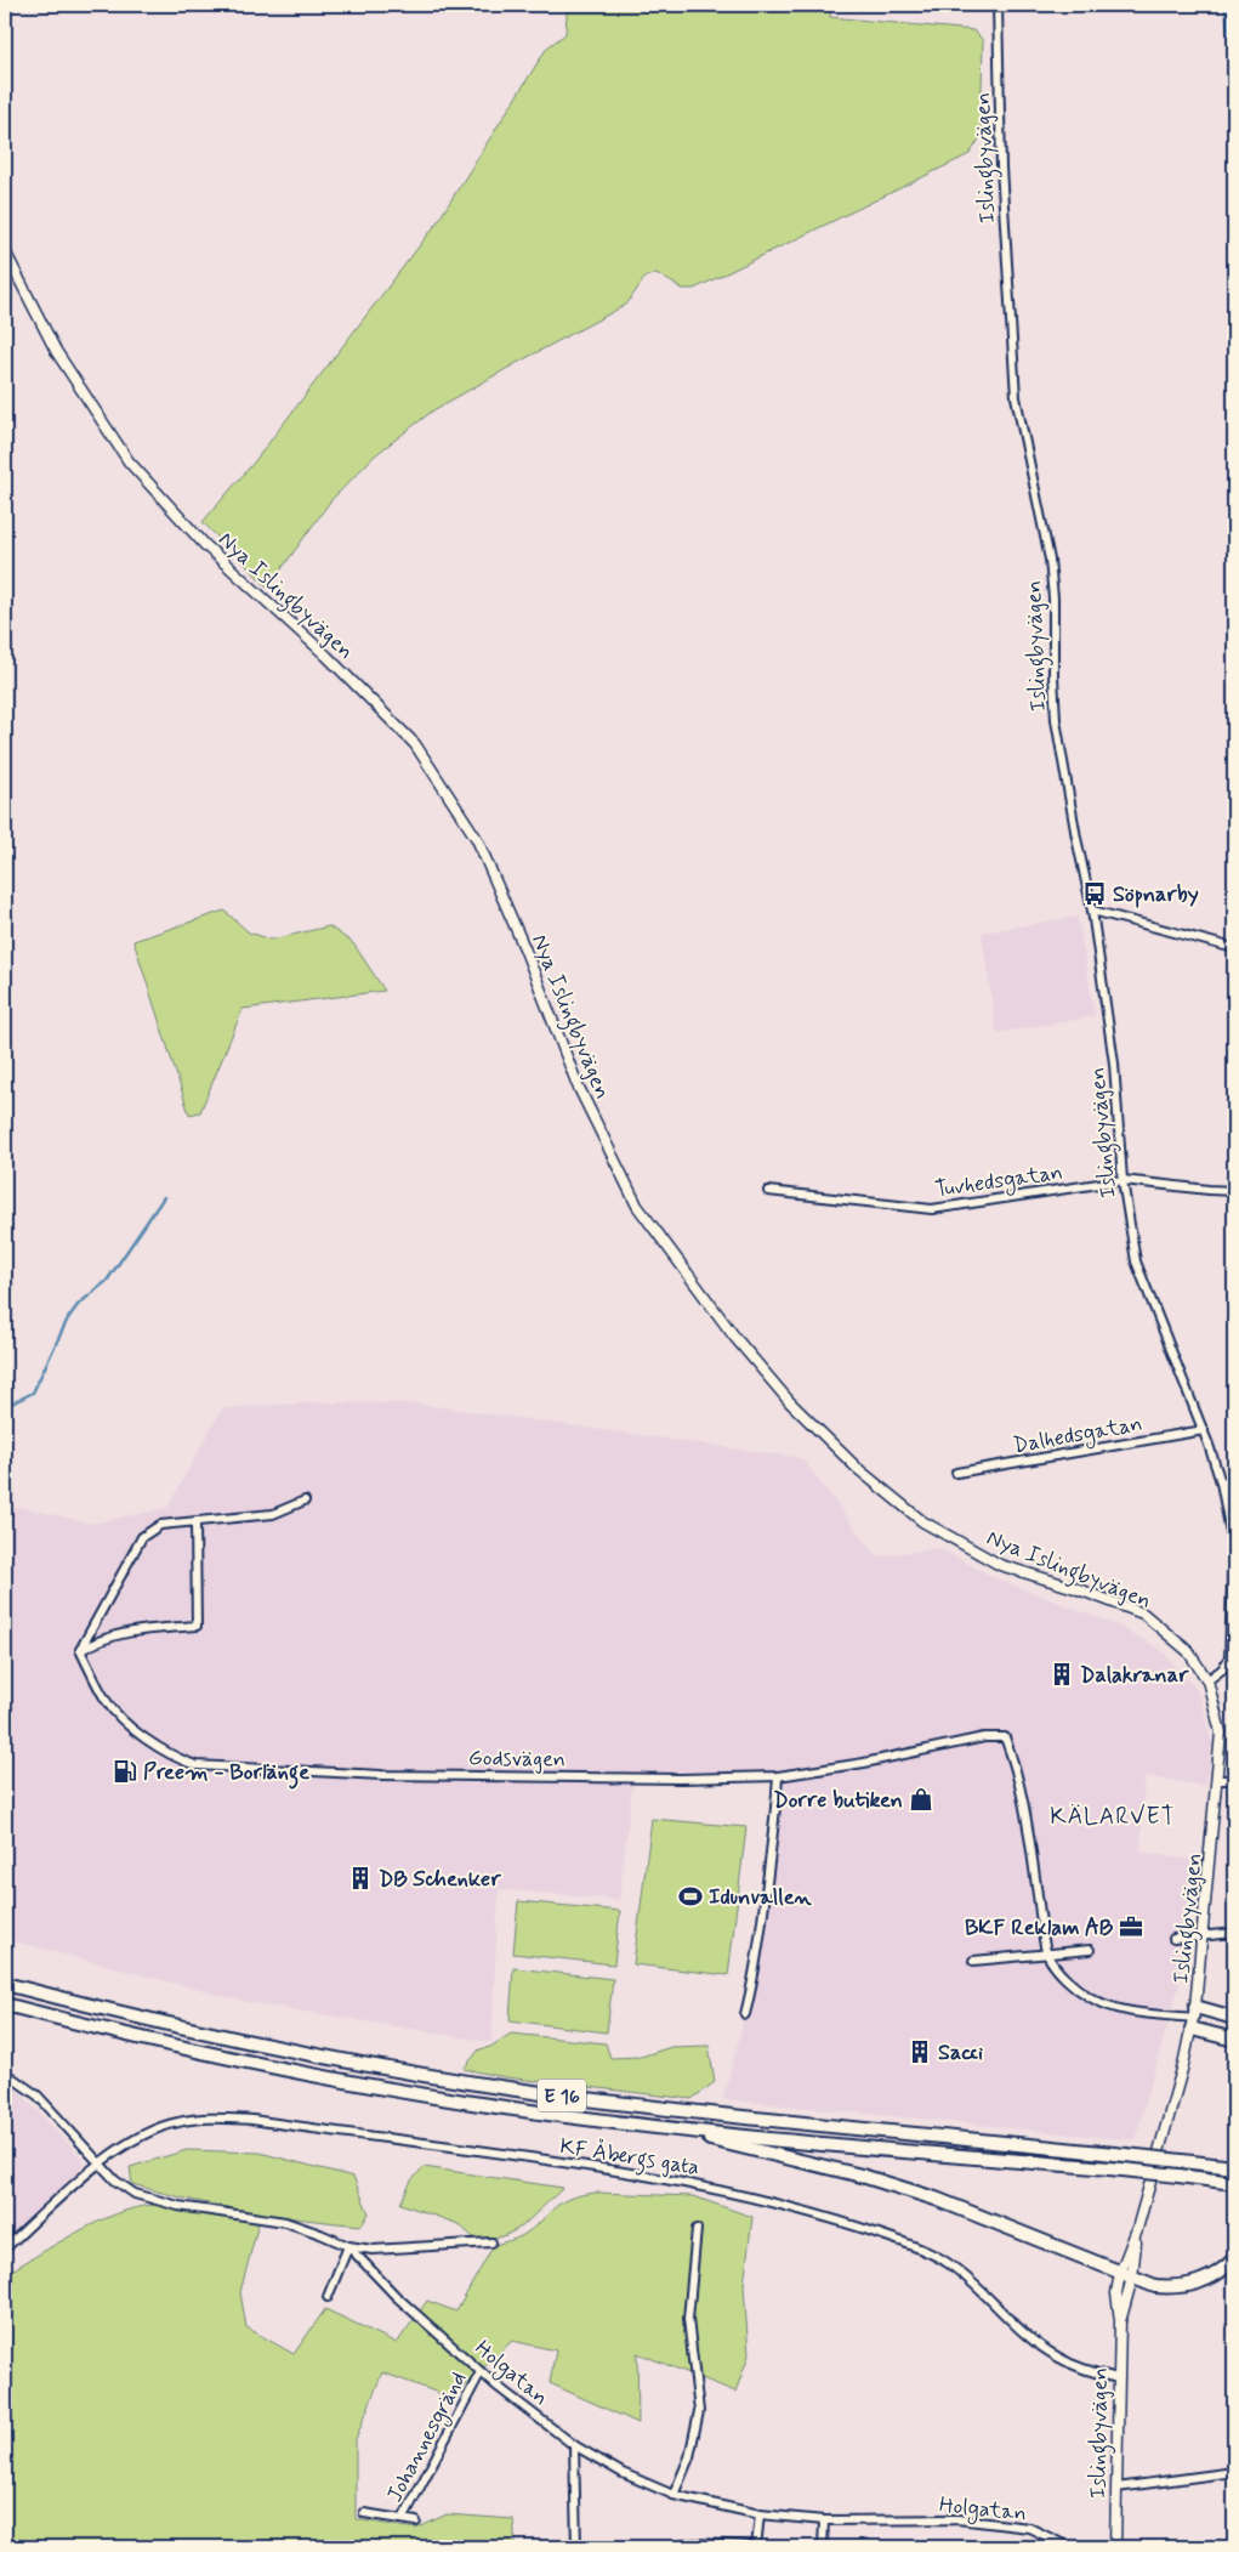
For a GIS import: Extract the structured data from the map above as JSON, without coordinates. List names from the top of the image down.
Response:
{
  "streets": {
    "highway": ["E 16"],
    "street": [
      "Islingbyvägen",
      "Nya Islingbyvägen",
      "Tuvhedsgatan",
      "Dalhedsgatan",
      "Godsvägen",
      "KF Åbergs gata",
      "Holgatan",
      "Johannesgränd"
    ]
  },
  "crossings": [
    ["Islingbyvägen", "Nya Islingbyvägen"],
    ["Islingbyvägen", "Tuvhedsgatan"],
    ["Islingbyvägen", "Dalhedsgatan"],
    ["Islingbyvägen", "KF Åbergs gata"],
    ["KF Åbergs gata", "Holgatan"],
    ["Holgatan", "Johannesgränd"]
  ],
  "districts": ["KÄLARVET"],
  "places": {
    "bus stop": ["Söpnarby"],
    "building": ["Dalakranar", "DB Schenker", "Sacci"],
    "fuel station": ["Preem - Borlänge"],
    "shop": ["Dorre butiken"],
    "sports": ["Idunvallen"],
    "office": ["BKF Reklam AB"]
  }
}
